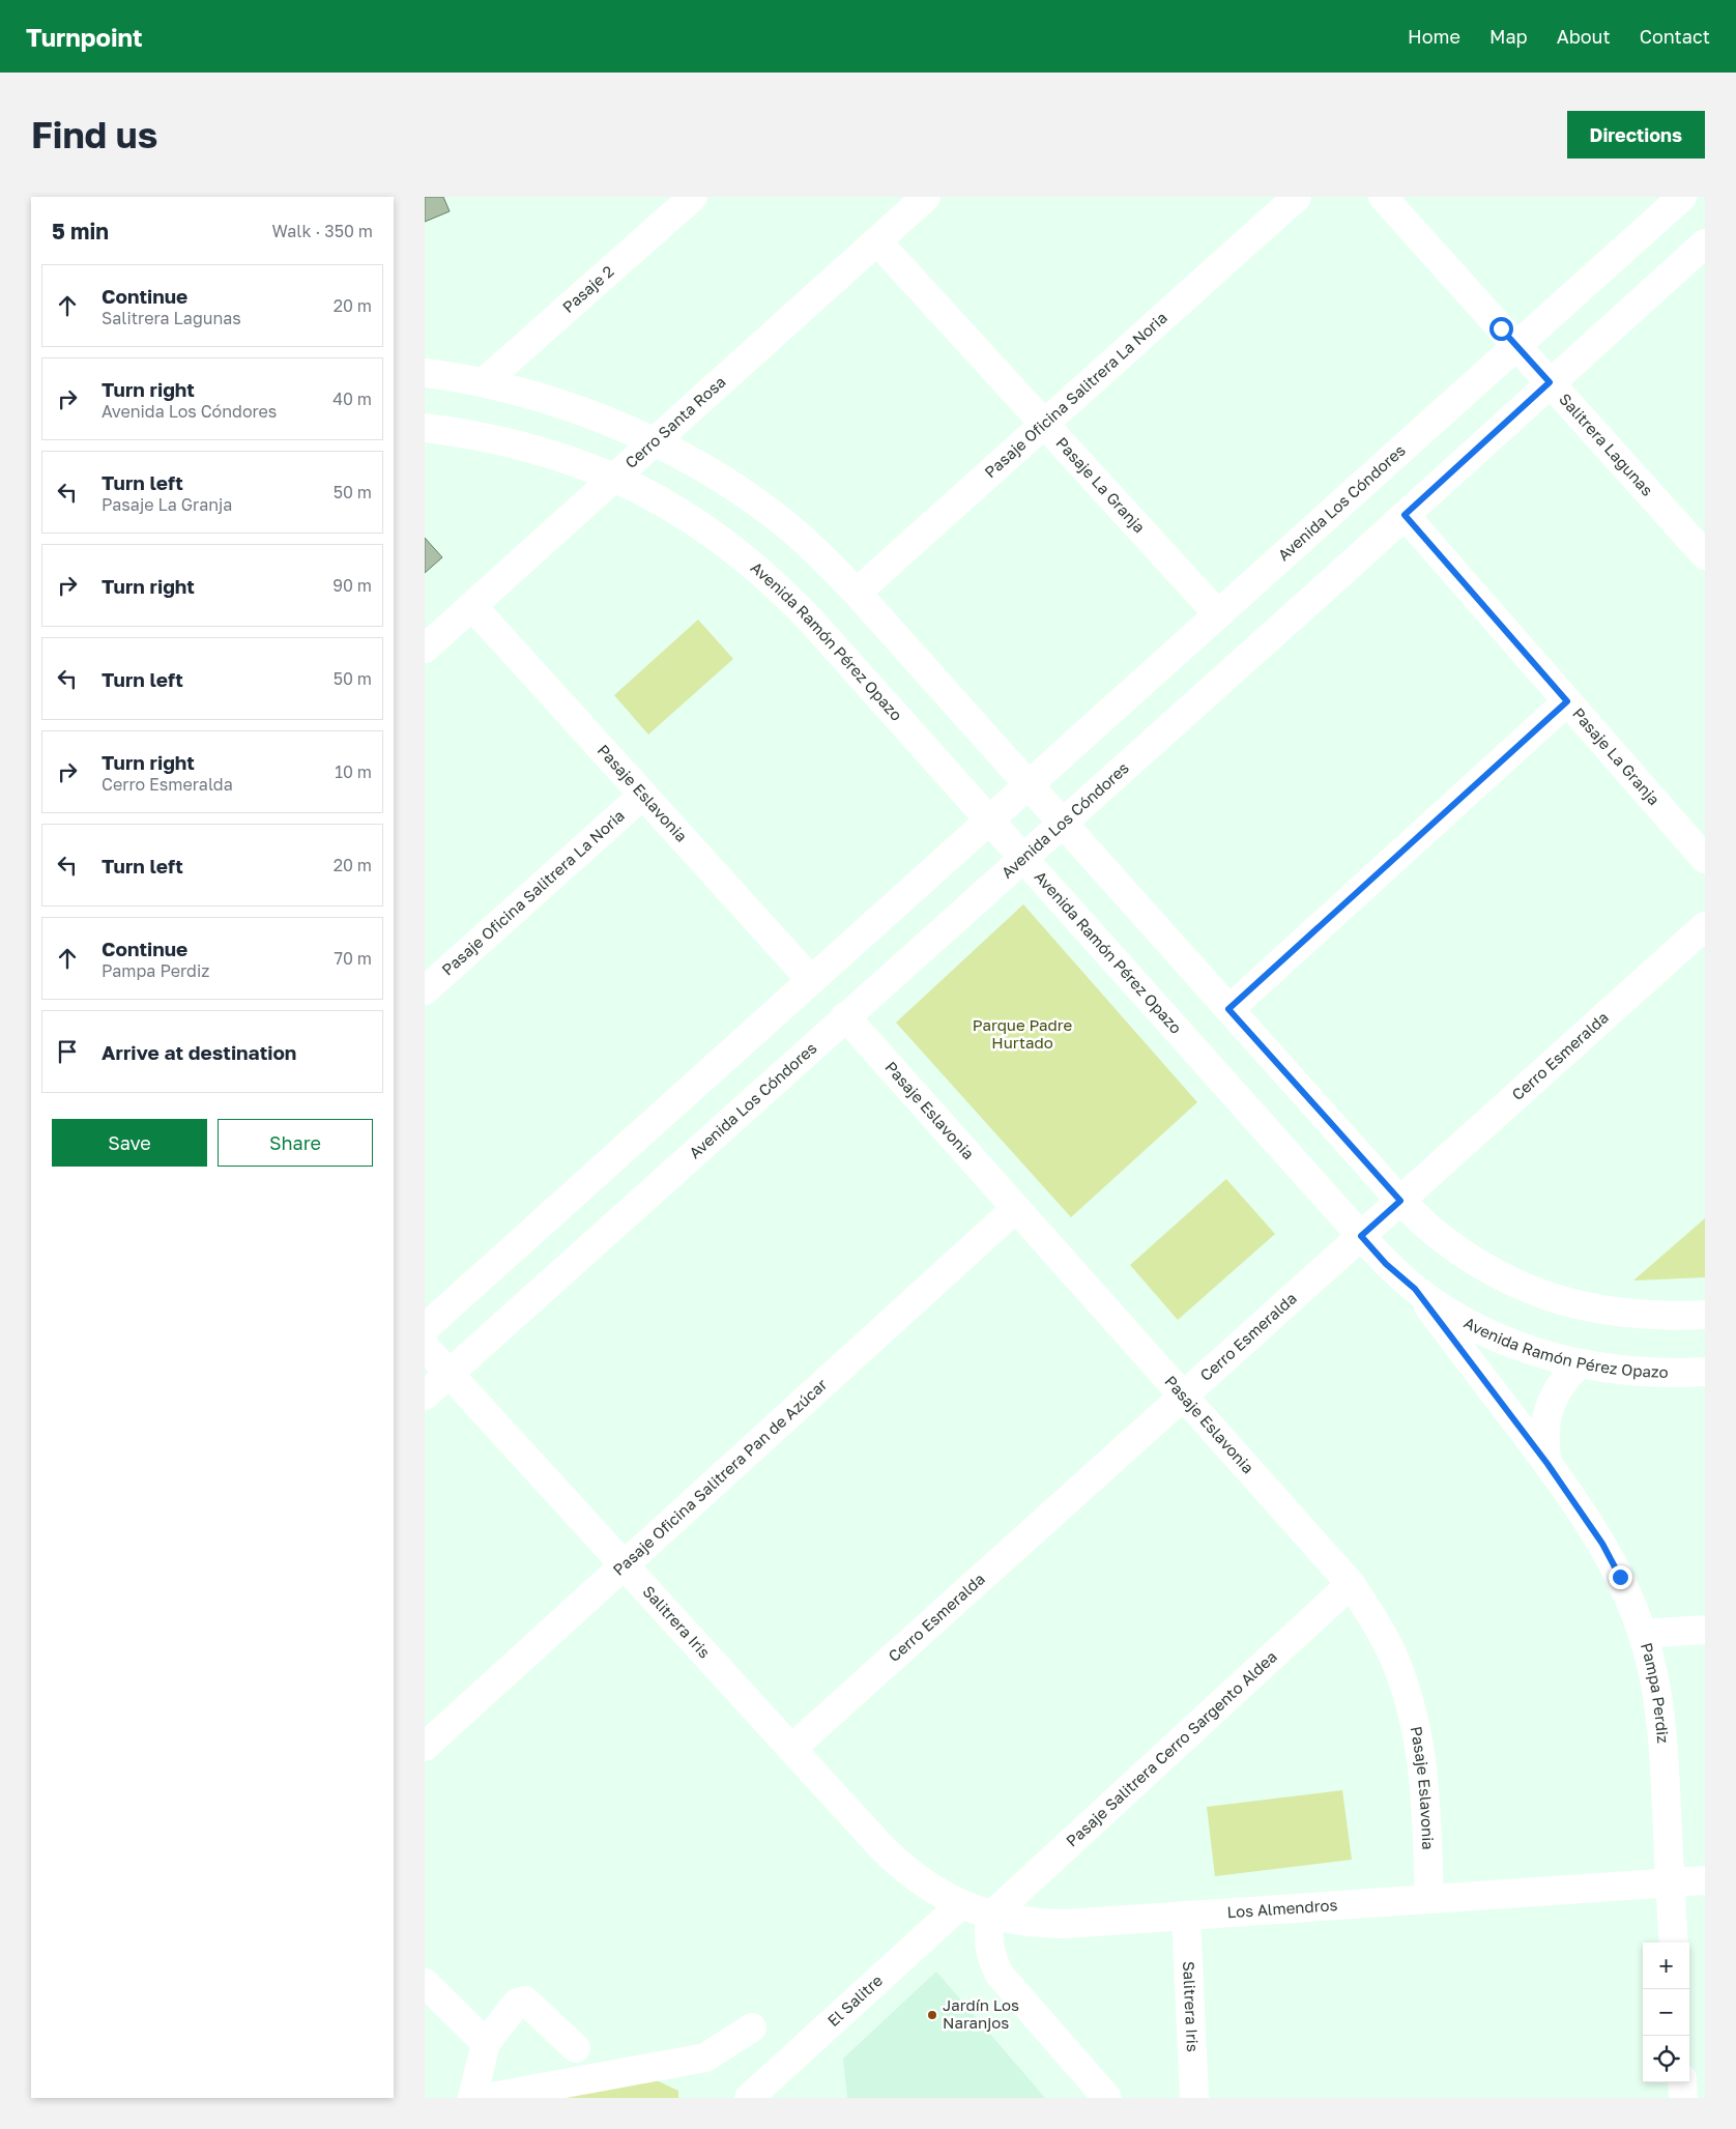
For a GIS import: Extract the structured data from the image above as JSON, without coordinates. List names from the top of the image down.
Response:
{
  "streets": {
    "street": [
      "Pasaje 2",
      "Pasaje Oficina Salitrera La Noria",
      "Cerro Santa Rosa",
      "Salitrera Lagunas",
      "Pasaje La Granja",
      "Avenida Los Cóndores",
      "Avenida Ramón Pérez Opazo",
      "Pasaje Eslavonia",
      "Cerro Esmeralda",
      "Pasaje Oficina Salitrera Pan de Azúcar",
      "Salitrera Iris",
      "Pampa Perdiz",
      "Pasaje Salitrera Cerro Sargento Aldea",
      "Los Almendros",
      "El Salitre"
    ]
  },
  "crossings": [
    ["Pasaje Oficina Salitrera La Noria", "Pasaje La Granja"],
    ["Pasaje Oficina Salitrera La Noria", "Pasaje Eslavonia"],
    ["Cerro Santa Rosa", "Pasaje La Granja"],
    ["Cerro Santa Rosa", "Avenida Ramón Pérez Opazo"],
    ["Cerro Santa Rosa", "Pasaje Eslavonia"],
    ["Salitrera Lagunas", "Avenida Los Cóndores"],
    ["Pasaje La Granja", "Avenida Los Cóndores"],
    ["Avenida Los Cóndores", "Avenida Ramón Pérez Opazo"],
    ["Avenida Los Cóndores", "Pasaje Eslavonia"],
    ["Avenida Los Cóndores", "Salitrera Iris"],
    ["Avenida Ramón Pérez Opazo", "Cerro Esmeralda"],
    ["Avenida Ramón Pérez Opazo", "Pampa Perdiz"],
    ["Pasaje Eslavonia", "Cerro Esmeralda"],
    ["Pasaje Eslavonia", "Pasaje Oficina Salitrera Pan de Azúcar"],
    ["Pasaje Eslavonia", "Pasaje Salitrera Cerro Sargento Aldea"],
    ["Pasaje Eslavonia", "Los Almendros"],
    ["Cerro Esmeralda", "Salitrera Iris"],
    ["Pasaje Oficina Salitrera Pan de Azúcar", "Salitrera Iris"],
    ["Salitrera Iris", "Los Almendros"],
    ["Pampa Perdiz", "Los Almendros"],
    ["Pasaje Salitrera Cerro Sargento Aldea", "Los Almendros"],
    ["Los Almendros", "El Salitre"]
  ],
  "parks": ["Parque Padre Hurtado"],
  "places": ["Jardín Los Naranjos"],
  "page": {
    "header": "Turnpoint",
    "nav": [
      "Home",
      "Map",
      "About",
      "Contact"
    ],
    "buttons": [
      "Directions",
      ["Save", "Share"]
    ],
    "title": "Find us",
    "heading": ["5 min", "Walk · 350 m"],
    "list": [
      ["Continue", "Salitrera Lagunas", "20 m"],
      ["Turn right", "Avenida Los Cóndores", "40 m"],
      ["Turn left", "Pasaje La Granja", "50 m"],
      ["Turn right", "90 m"],
      ["Turn left", "50 m"],
      ["Turn right", "Cerro Esmeralda", "10 m"],
      ["Turn left", "20 m"],
      ["Continue", "Pampa Perdiz", "70 m"],
      "Arrive at destination"
    ],
    "map_buttons": ["+", "−"]
  }
}
